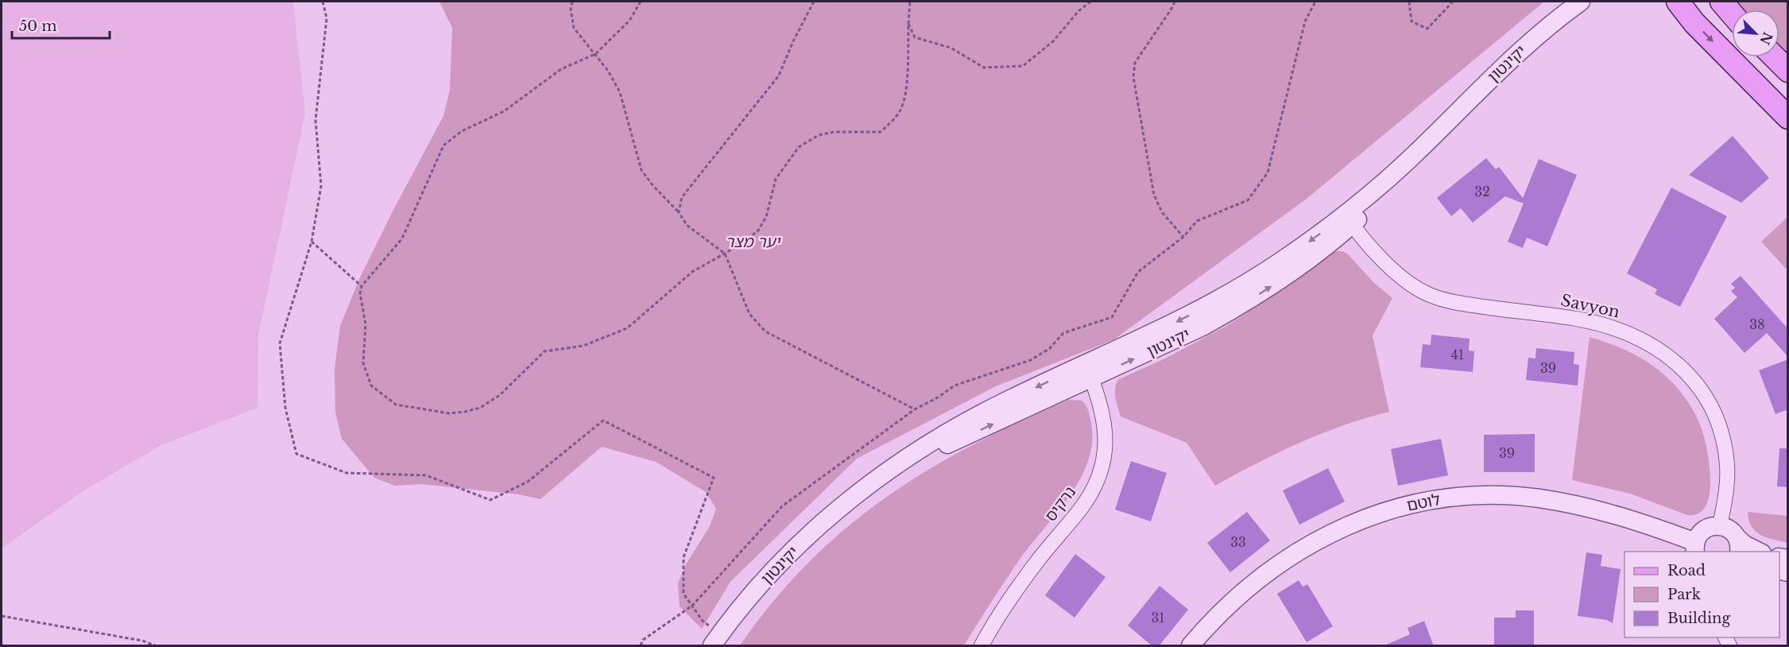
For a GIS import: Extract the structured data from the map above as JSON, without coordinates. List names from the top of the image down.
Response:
{
  "streets": {
    "street": [
      "יקינטון",
      "Savyon",
      "לוטם",
      "נרקיס"
    ]
  },
  "crossings": [
    ["יקינטון", "Savyon"],
    ["יקינטון", "נרקיס"]
  ],
  "parks": ["יער מצר"],
  "house_numbers": [
    "32",
    "38",
    "41",
    "39",
    "39",
    "33",
    "31"
  ],
  "legend": ["Road", "Park", "Building"],
  "scale_bar": "50 m",
  "north": "bottom right"
}
